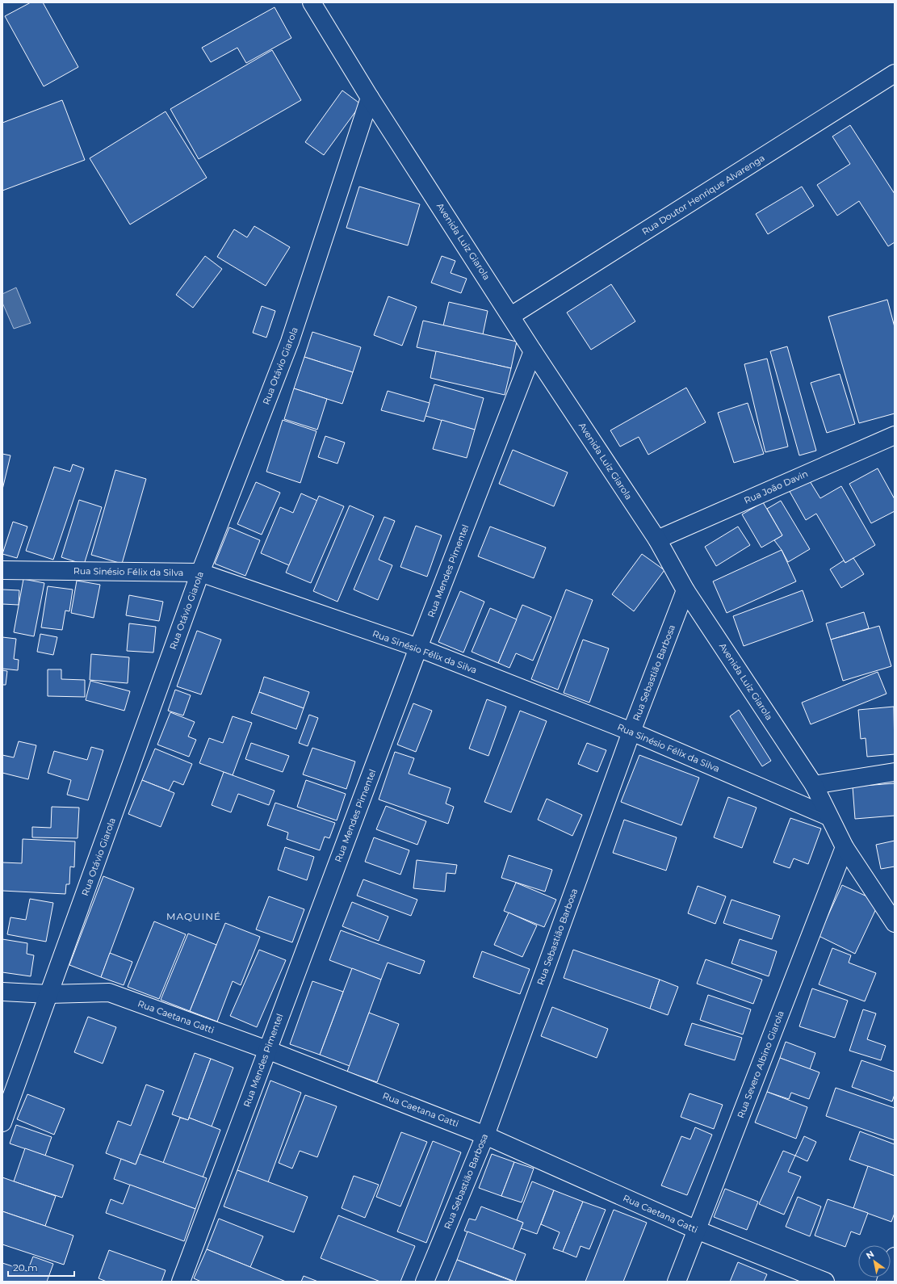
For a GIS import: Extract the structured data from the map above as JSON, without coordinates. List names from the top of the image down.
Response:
{
  "streets": {
    "street": [
      "Rua Doutor Henrique Alvarenga",
      "Avenida Luiz Giarola",
      "Rua Otávio Giarola",
      "Rua João Davin",
      "Rua Mendes Pimentel",
      "Rua Sinésio Félix da Silva",
      "Rua Sebastião Barbosa",
      "Rua Caetana Gatti",
      "Rua Severo Albino Giarola"
    ]
  },
  "crossings": [
    ["Rua Doutor Henrique Alvarenga", "Avenida Luiz Giarola"],
    ["Avenida Luiz Giarola", "Rua Otávio Giarola"],
    ["Avenida Luiz Giarola", "Rua João Davin"],
    ["Avenida Luiz Giarola", "Rua Mendes Pimentel"],
    ["Avenida Luiz Giarola", "Rua Sinésio Félix da Silva"],
    ["Avenida Luiz Giarola", "Rua Sebastião Barbosa"],
    ["Avenida Luiz Giarola", "Rua Severo Albino Giarola"],
    ["Rua Otávio Giarola", "Rua Sinésio Félix da Silva"],
    ["Rua Otávio Giarola", "Rua Caetana Gatti"],
    ["Rua Mendes Pimentel", "Rua Sinésio Félix da Silva"],
    ["Rua Mendes Pimentel", "Rua Caetana Gatti"],
    ["Rua Sinésio Félix da Silva", "Rua Sebastião Barbosa"],
    ["Rua Sebastião Barbosa", "Rua Caetana Gatti"],
    ["Rua Caetana Gatti", "Rua Severo Albino Giarola"]
  ],
  "districts": ["MAQUINÉ"],
  "scale_bar": "20 m",
  "north": "top left"
}
